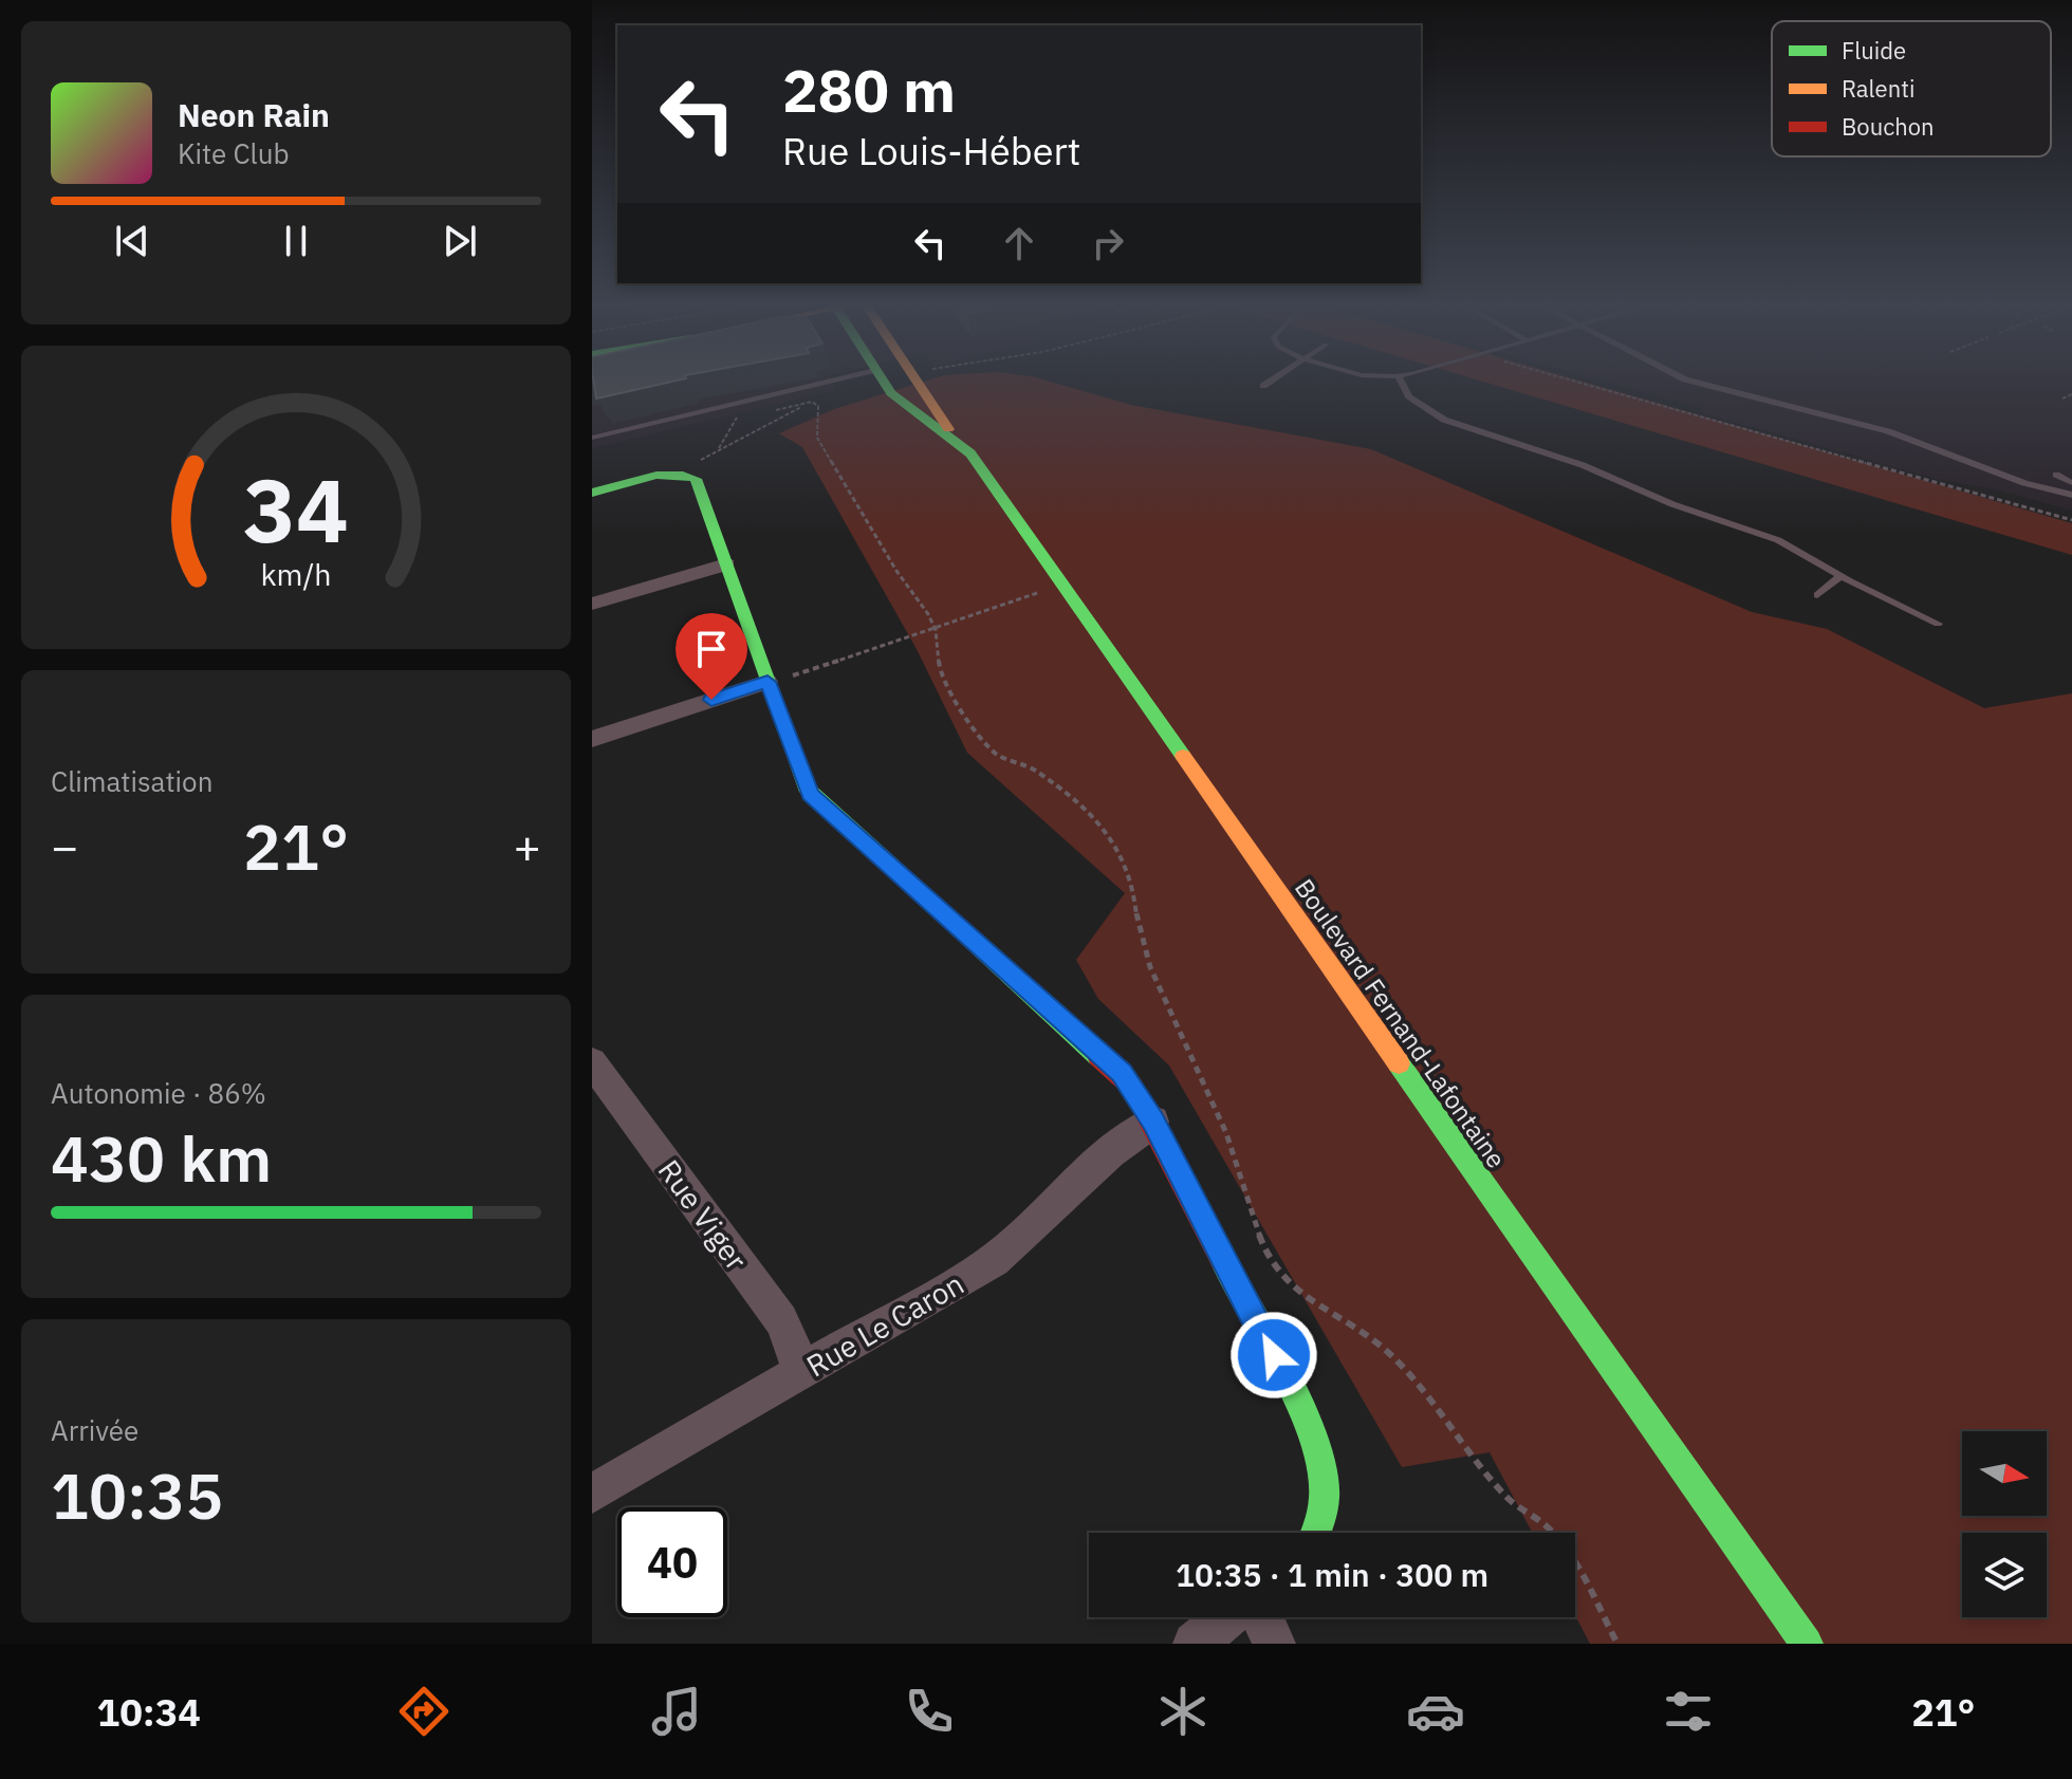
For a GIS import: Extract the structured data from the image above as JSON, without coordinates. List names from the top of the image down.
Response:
{
  "streets": {
    "street": ["Boulevard Fernand-Lafontaine", "Rue Viger", "Rue Le Caron"]
  },
  "crossings": [
    ["Rue Viger", "Rue Le Caron"]
  ],
  "legend": ["Fluide", "Ralenti", "Bouchon"],
  "north": "right",
  "page": {
    "turn": ["280 m", "Rue Louis-Hébert"],
    "song": ["Neon Rain", "Kite Club"],
    "tile": [
      "Climatisation",
      ["Autonomie · 86%", "430 km"],
      ["Arrivée", "10:35"]
    ],
    "heat": ["−", "21°", "+"],
    "limit": "40",
    "trip": "10:35 · 1 min · 300 m",
    "tabs": ["10:34", "21°"],
    "gauge": ["34", "km/h"]
  }
}
